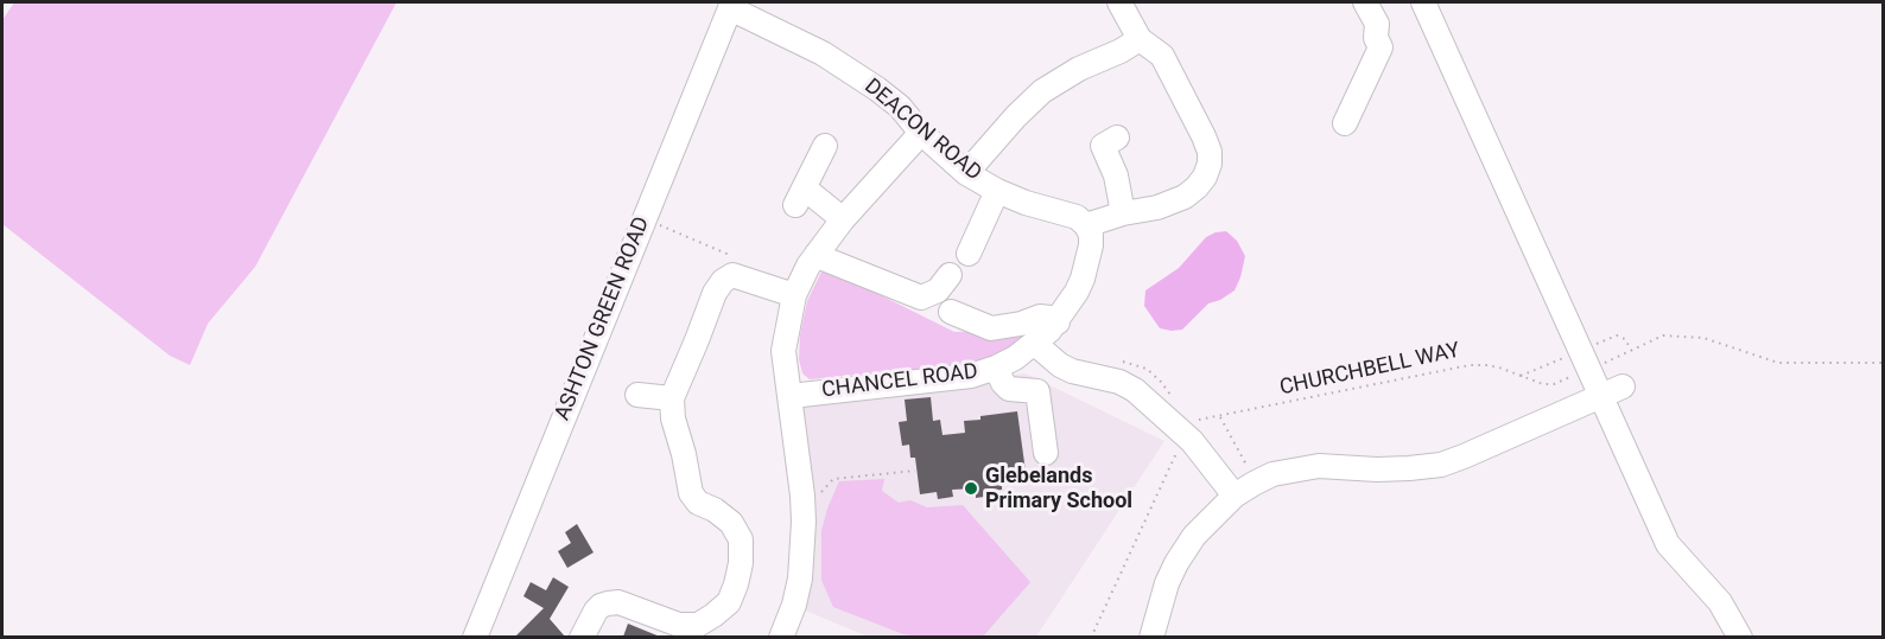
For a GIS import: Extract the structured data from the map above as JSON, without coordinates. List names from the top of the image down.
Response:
{
  "streets": {
    "street": ["DEACON ROAD", "ASHTON GREEN ROAD", "CHANCEL ROAD"],
    "path": ["CHURCHBELL WAY"]
  },
  "crossings": [
    ["DEACON ROAD", "ASHTON GREEN ROAD"],
    ["DEACON ROAD", "CHANCEL ROAD"]
  ],
  "places": ["Glebelands Primary School"]
}
